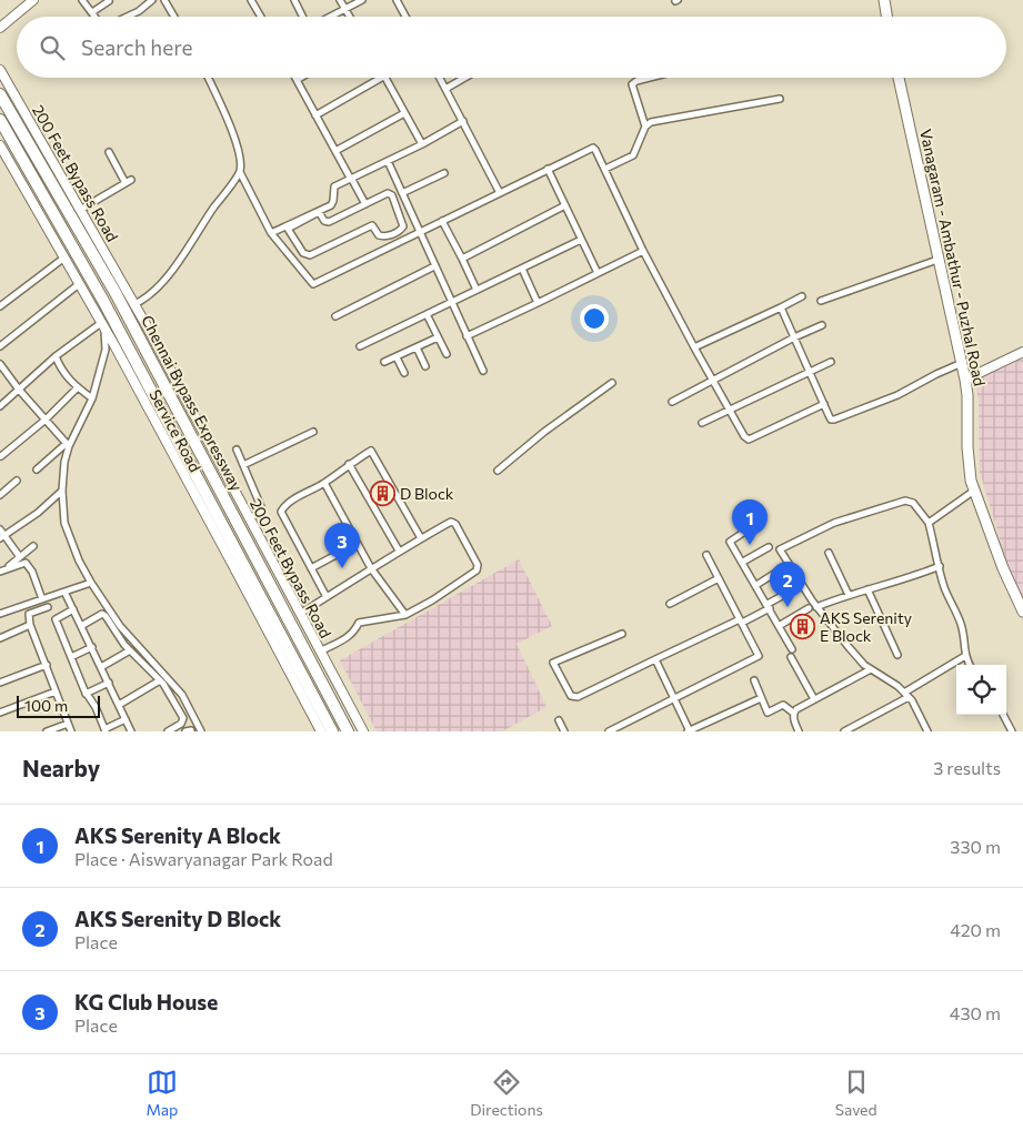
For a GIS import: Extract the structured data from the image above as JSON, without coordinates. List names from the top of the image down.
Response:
{
  "streets": {
    "highway": ["Chennai Bypass Expressway"],
    "main road": ["Vanagaram - Ambathur - Puzhal Road"],
    "street": ["200 Feet Bypass Road", "Service Road"]
  },
  "places": {
    "building": ["D Block", "AKS Serenity E Block"]
  },
  "scale_bar": "100 m",
  "page": {
    "search": "Search here",
    "pins": ["1", "3", "2"],
    "scale": "100 m",
    "heading": ["Nearby", "3 results"],
    "list": [
      {
        "mark": "1",
        "name": "AKS Serenity A Block",
        "note": "Place · Aiswaryanagar Park Road",
        "value": "330 m"
      },
      {
        "mark": "2",
        "name": "AKS Serenity D Block",
        "note": "Place",
        "value": "420 m"
      },
      {
        "mark": "3",
        "name": "KG Club House",
        "note": "Place",
        "value": "430 m"
      }
    ],
    "nav": ["Map", "Directions", "Saved"]
  }
}
